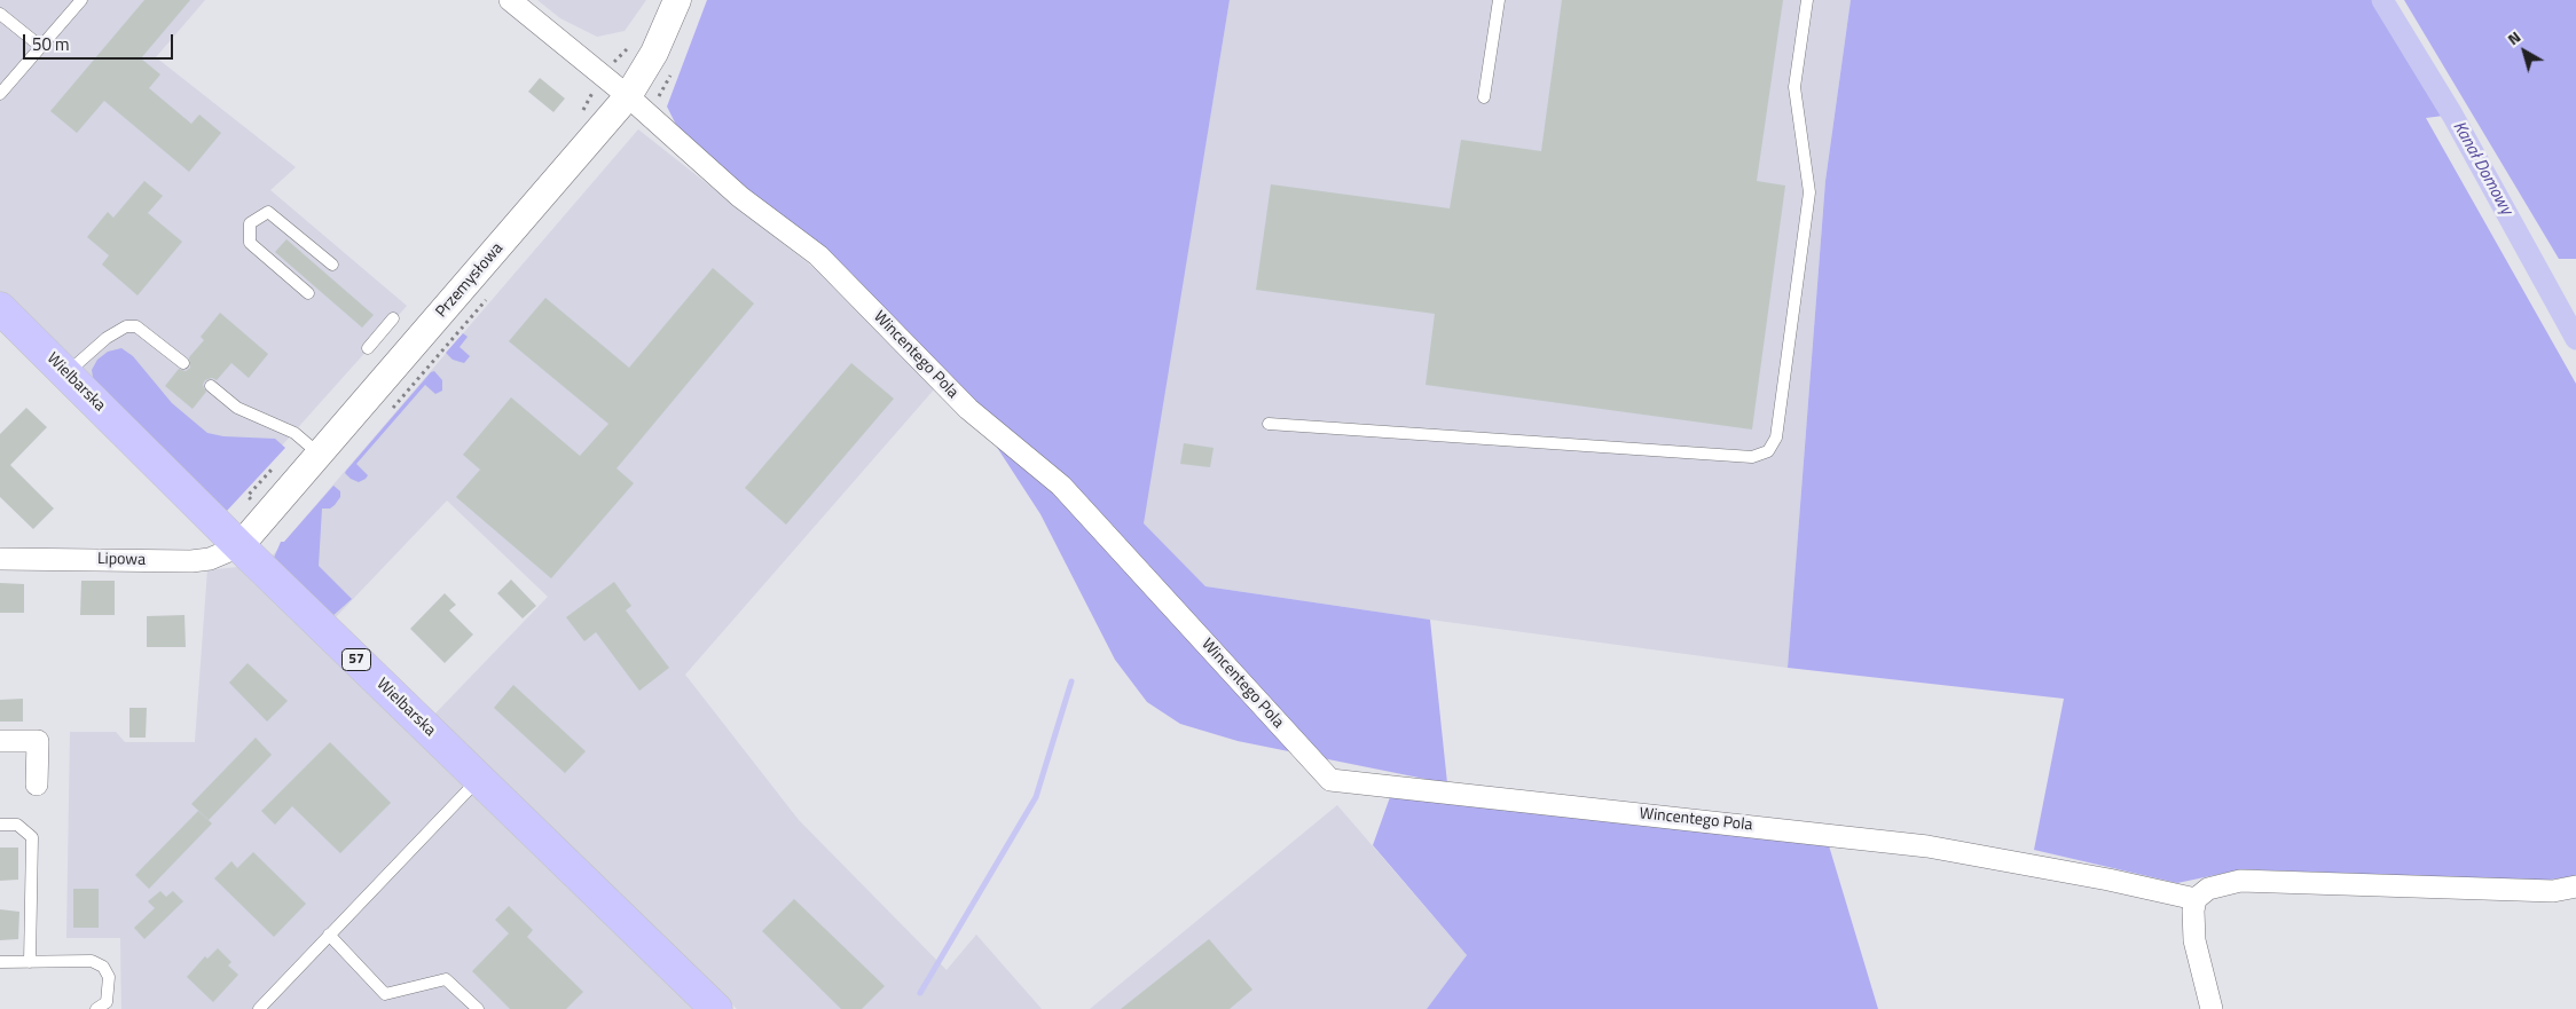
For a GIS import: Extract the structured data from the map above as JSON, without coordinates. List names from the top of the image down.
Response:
{
  "streets": {
    "main road": ["Wielbarska", "57"],
    "street": ["Przemysłowa", "Wincentego Pola", "Lipowa"]
  },
  "crossings": [
    ["Przemysłowa", "Wincentego Pola"],
    ["Przemysłowa", "Wielbarska"],
    ["Przemysłowa", "Lipowa"],
    ["Wielbarska", "Lipowa"]
  ],
  "water": ["Kanał Domowy"],
  "scale_bar": "50 m",
  "north": "top left"
}
